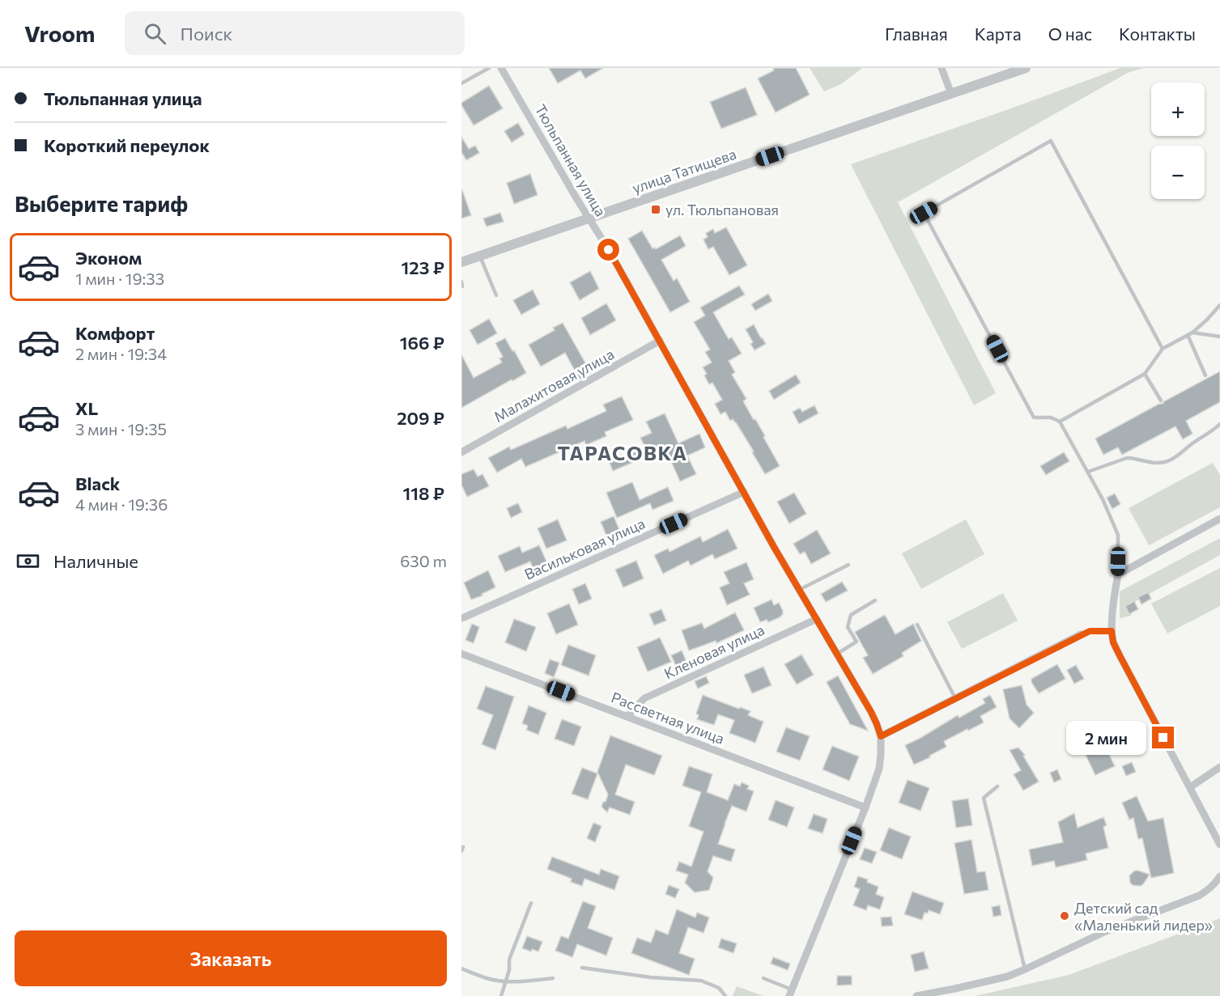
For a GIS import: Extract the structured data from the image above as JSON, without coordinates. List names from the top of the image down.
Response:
{
  "streets": {
    "street": [
      "Тюльпанная улица",
      "улица Татищева",
      "Малахитовая улица",
      "Васильковая улица",
      "Кленовая улица",
      "Рассветная улица"
    ]
  },
  "crossings": [
    ["Тюльпанная улица", "улица Татищева"],
    ["Тюльпанная улица", "Малахитовая улица"],
    ["Тюльпанная улица", "Васильковая улица"],
    ["Тюльпанная улица", "Кленовая улица"],
    ["Тюльпанная улица", "Рассветная улица"],
    ["Кленовая улица", "Рассветная улица"]
  ],
  "districts": ["ТАРАСОВКА"],
  "places": {
    "transit": ["ул. Тюльпановая"],
    "other": ["Детский сад «Маленький лидер»"]
  },
  "page": {
    "header": "Vroom",
    "search": "Поиск",
    "nav": [
      "Главная",
      "Карта",
      "О нас",
      "Контакты"
    ],
    "banner": ["Тюльпанная улица", "Короткий переулок"],
    "map_buttons": ["+", "−"],
    "heading": "Выберите тариф",
    "list": [
      {
        "name": "Эконом",
        "note": "1 мин · 19:33",
        "value": "123 ₽"
      },
      {
        "name": "Комфорт",
        "note": "2 мин · 19:34",
        "value": "166 ₽"
      },
      {
        "name": "XL",
        "note": "3 мин · 19:35",
        "value": "209 ₽"
      },
      {
        "name": "Black",
        "note": "4 мин · 19:36",
        "value": "118 ₽"
      }
    ],
    "pay": ["Наличные", "630 m"],
    "bubble": "2 мин",
    "buttons": "Заказать"
  }
}
